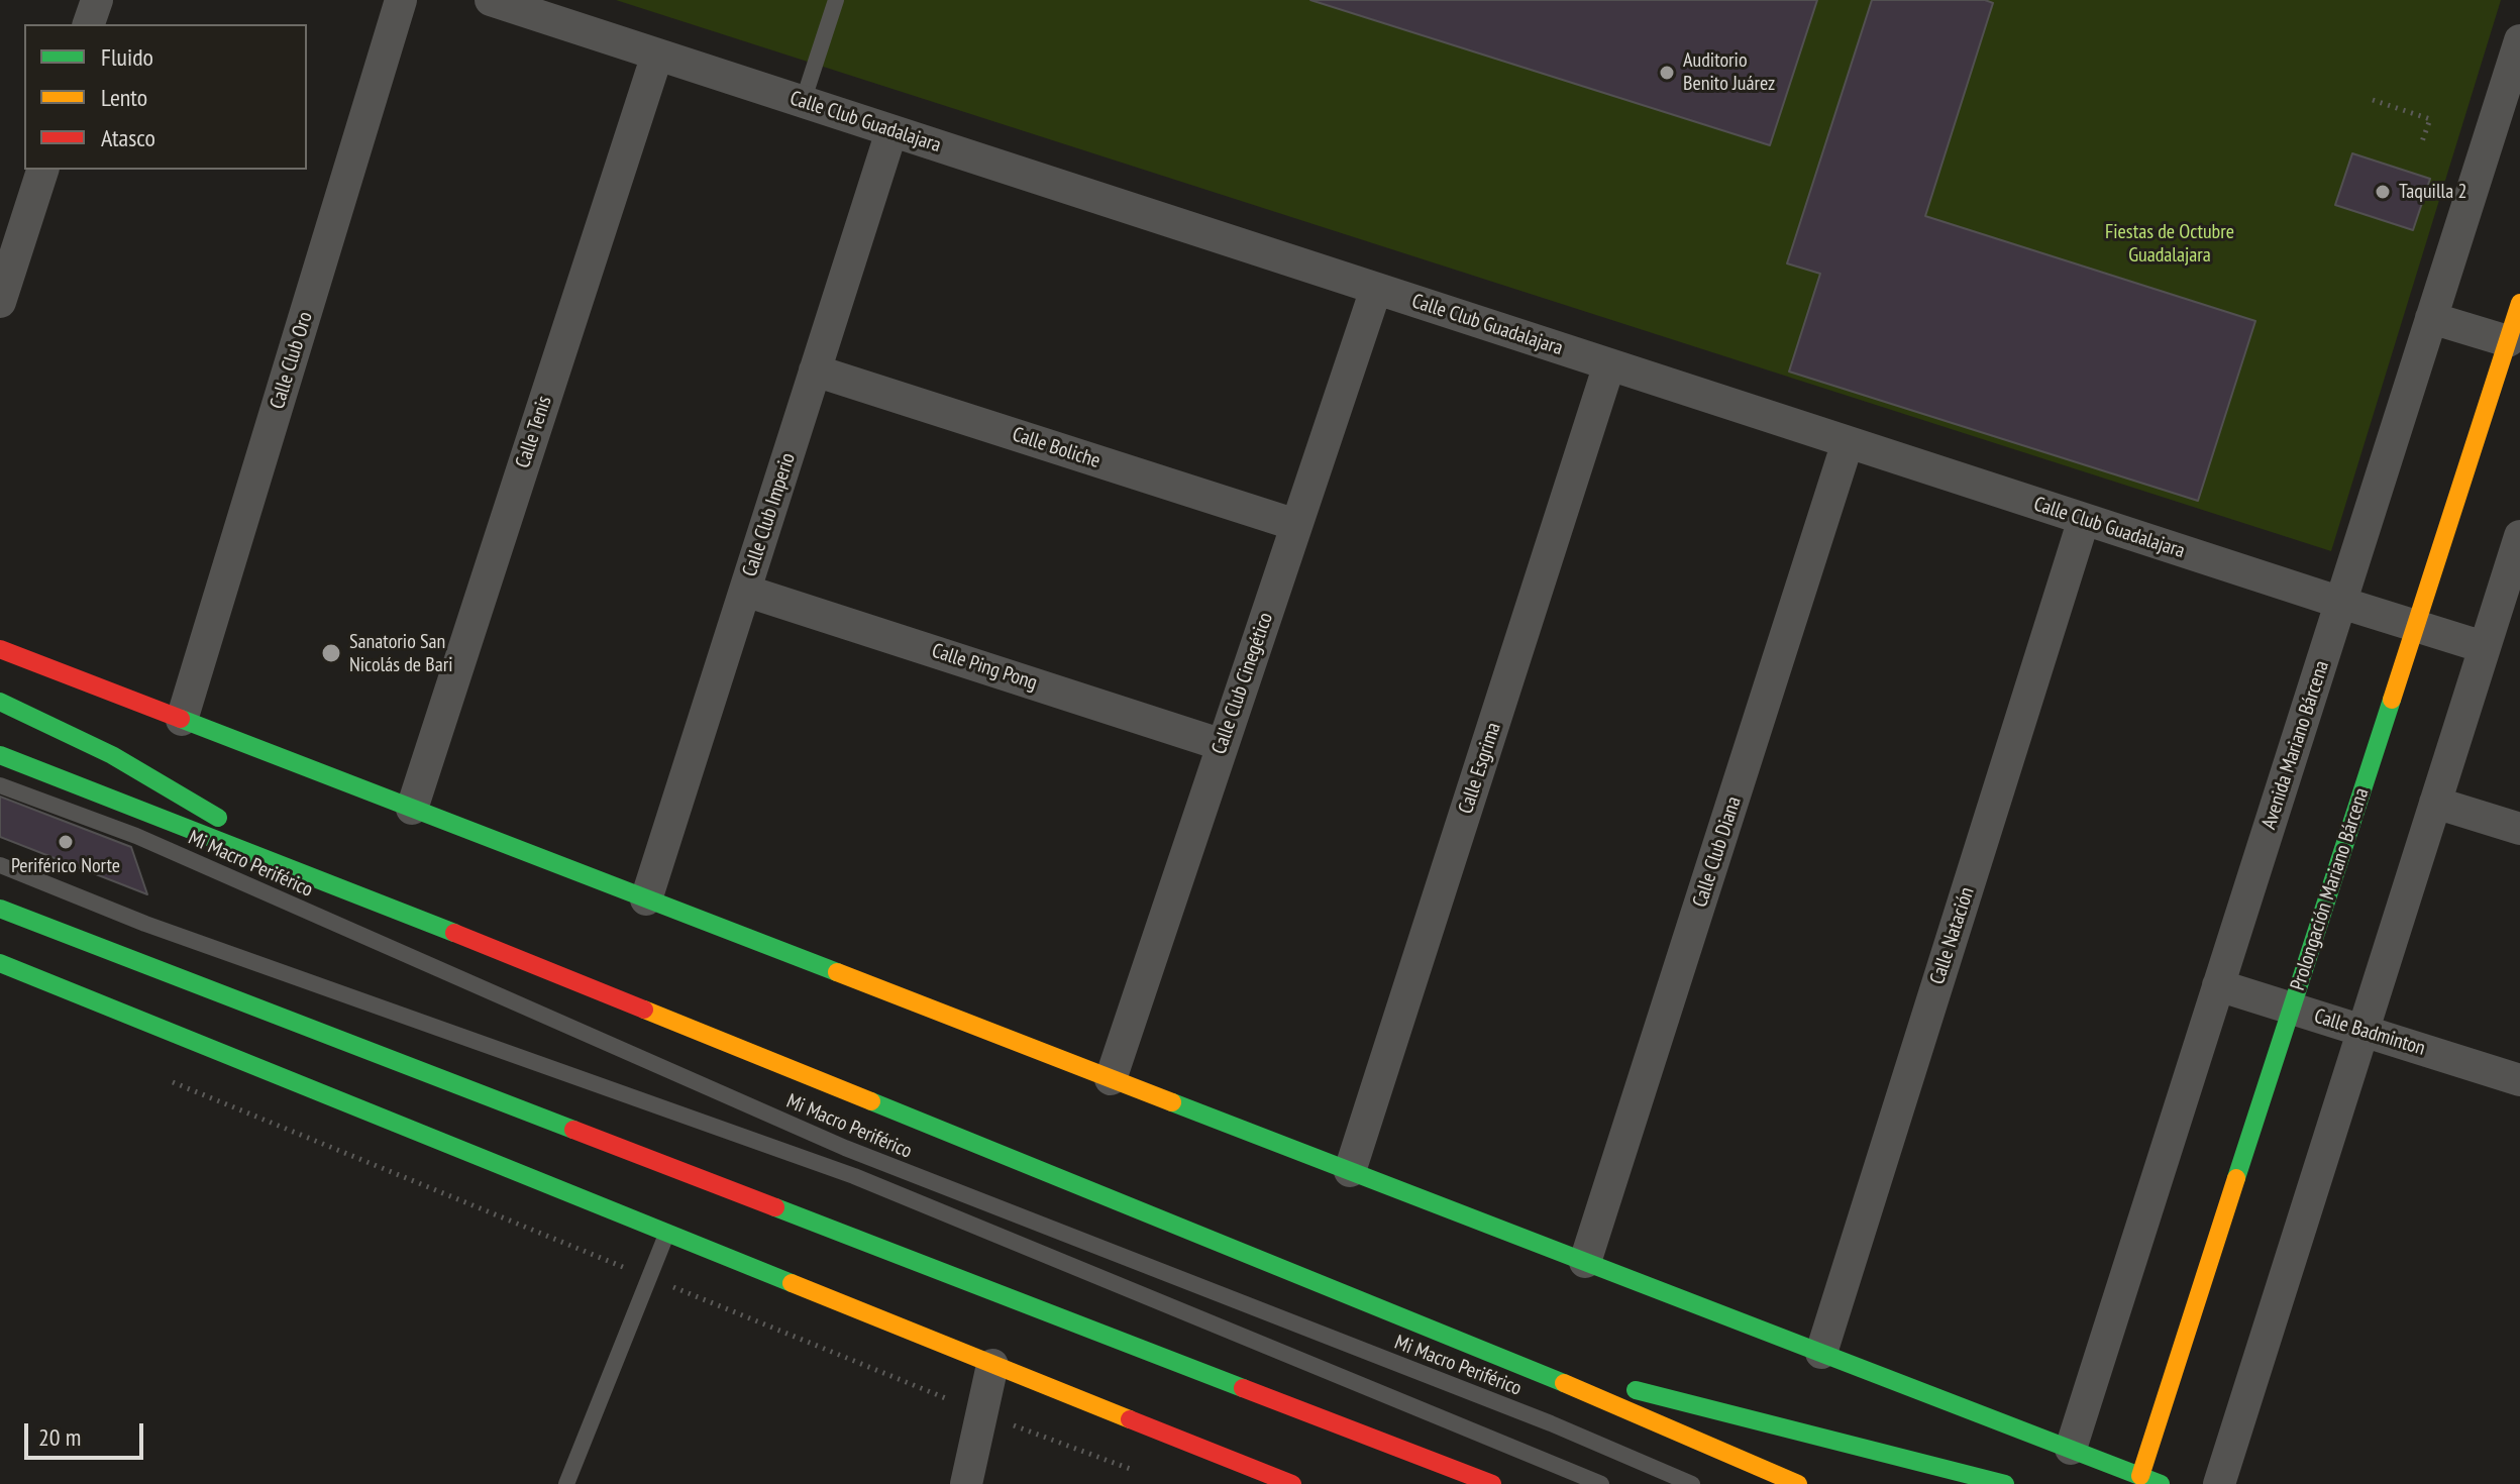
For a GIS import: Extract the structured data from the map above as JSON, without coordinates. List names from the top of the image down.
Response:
{
  "streets": {
    "main road": ["Prolongación Mariano Bárcena"],
    "street": [
      "Calle Club Guadalajara",
      "Calle Club Oro",
      "Calle Tenis",
      "Calle Boliche",
      "Calle Club Imperio",
      "Calle Ping Pong",
      "Calle Club Cinegético",
      "Avenida Mariano Bárcena",
      "Calle Esgrima",
      "Calle Club Diana",
      "Calle Natación",
      "Calle Badminton"
    ],
    "lane": ["Mi Macro Periférico"]
  },
  "crossings": [
    ["Calle Club Guadalajara", "Calle Tenis"],
    ["Calle Club Guadalajara", "Calle Club Imperio"],
    ["Calle Club Guadalajara", "Calle Club Cinegético"],
    ["Calle Club Guadalajara", "Avenida Mariano Bárcena"],
    ["Calle Club Guadalajara", "Calle Esgrima"],
    ["Calle Club Guadalajara", "Calle Club Diana"],
    ["Calle Club Guadalajara", "Prolongación Mariano Bárcena"],
    ["Calle Club Guadalajara", "Calle Natación"],
    ["Calle Boliche", "Calle Club Imperio"],
    ["Calle Boliche", "Calle Club Cinegético"],
    ["Calle Club Imperio", "Calle Ping Pong"],
    ["Calle Ping Pong", "Calle Club Cinegético"],
    ["Avenida Mariano Bárcena", "Calle Badminton"],
    ["Prolongación Mariano Bárcena", "Calle Badminton"]
  ],
  "parks": ["Fiestas de Octubre Guadalajara"],
  "places": [
    "Auditorio Benito Juárez",
    "Taquilla 2",
    "Sanatorio San Nicolás de Bari",
    "Periférico Norte"
  ],
  "legend": ["Fluido", "Lento", "Atasco"],
  "scale_bar": "20 m"
}
